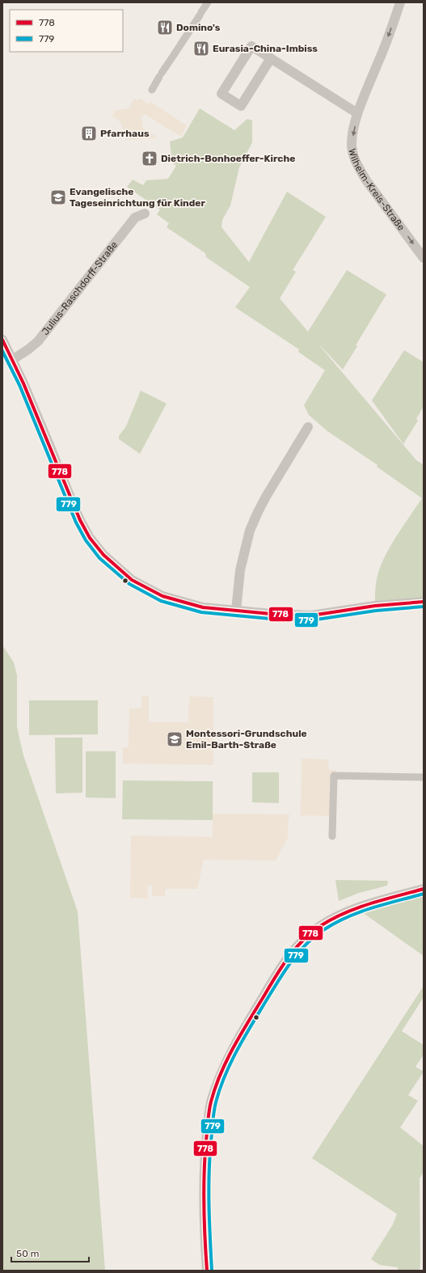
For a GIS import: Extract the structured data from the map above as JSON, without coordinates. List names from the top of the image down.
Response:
{
  "streets": {
    "street": ["Wilhelm-Kreis-Straße", "Julius-Raschdorff-Straße"]
  },
  "one_way": ["Wilhelm-Kreis-Straße"],
  "places": {
    "restaurant": ["Domino's", "Eurasia-China-Imbiss"],
    "building": ["Pfarrhaus"],
    "church": ["Dietrich-Bonhoeffer-Kirche"],
    "school or university": ["Evangelische Tageseinrichtung für Kinder", "Montessori-Grundschule Emil-Barth-Straße"]
  },
  "lines": ["transit line 778", "transit line 779"],
  "legend": ["778", "779"],
  "scale_bar": "50 m"
}
